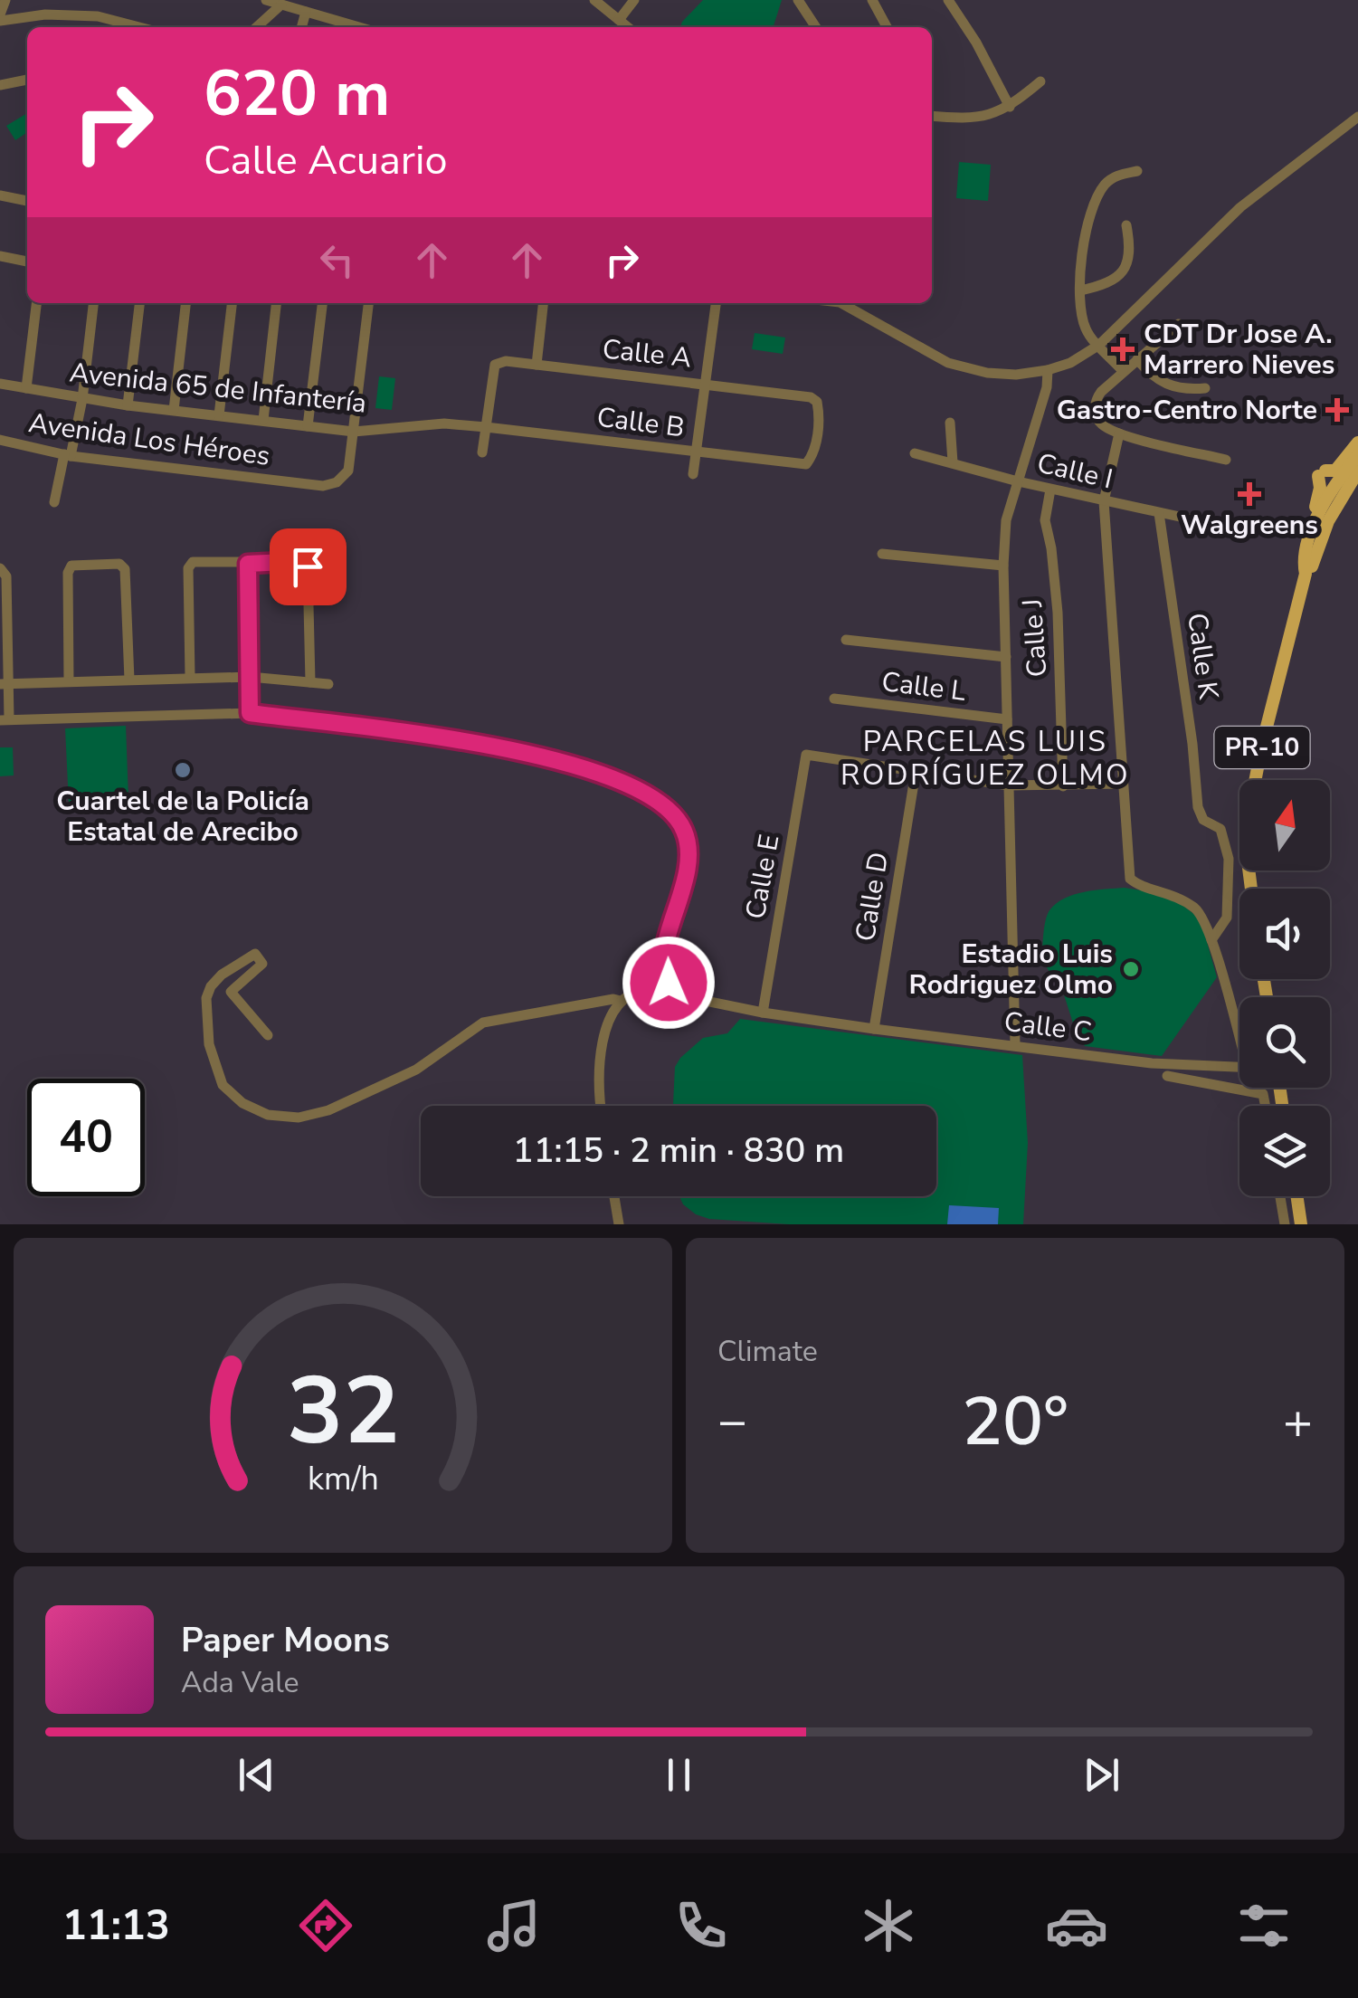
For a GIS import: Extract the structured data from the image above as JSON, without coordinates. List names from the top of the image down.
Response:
{
  "streets": {
    "main road": ["PR-10"],
    "street": [
      "Calle A",
      "Avenida 65 de Infantería",
      "Calle B",
      "Avenida Los Héroes",
      "Calle I",
      "Calle J",
      "Calle K",
      "Calle L",
      "Calle E",
      "Calle D",
      "Calle C"
    ]
  },
  "crossings": [
    ["Calle A", "Calle B"],
    ["Avenida 65 de Infantería", "Calle B"],
    ["Avenida 65 de Infantería", "Avenida Los Héroes"],
    ["Calle I", "Calle J"],
    ["Calle I", "Calle K"],
    ["Calle E", "Calle D"],
    ["Calle E", "Calle C"],
    ["Calle D", "Calle C"]
  ],
  "districts": ["PARCELAS LUIS RODRÍGUEZ OLMO"],
  "places": {
    "health": ["CDT Dr Jose A. Marrero Nieves", "Gastro-Centro Norte", "Walgreens"],
    "other": ["Cuartel de la Policía Estatal de Arecibo", "Estadio Luis Rodriguez Olmo"]
  },
  "north": "top",
  "page": {
    "turn": ["620 m", "Calle Acuario"],
    "limit": "40",
    "trip": "11:15 · 2 min · 830 m",
    "tile": "Climate",
    "heat": ["−", "20°", "+"],
    "song": ["Paper Moons", "Ada Vale"],
    "tabs": "11:13",
    "gauge": ["32", "km/h"]
  }
}
